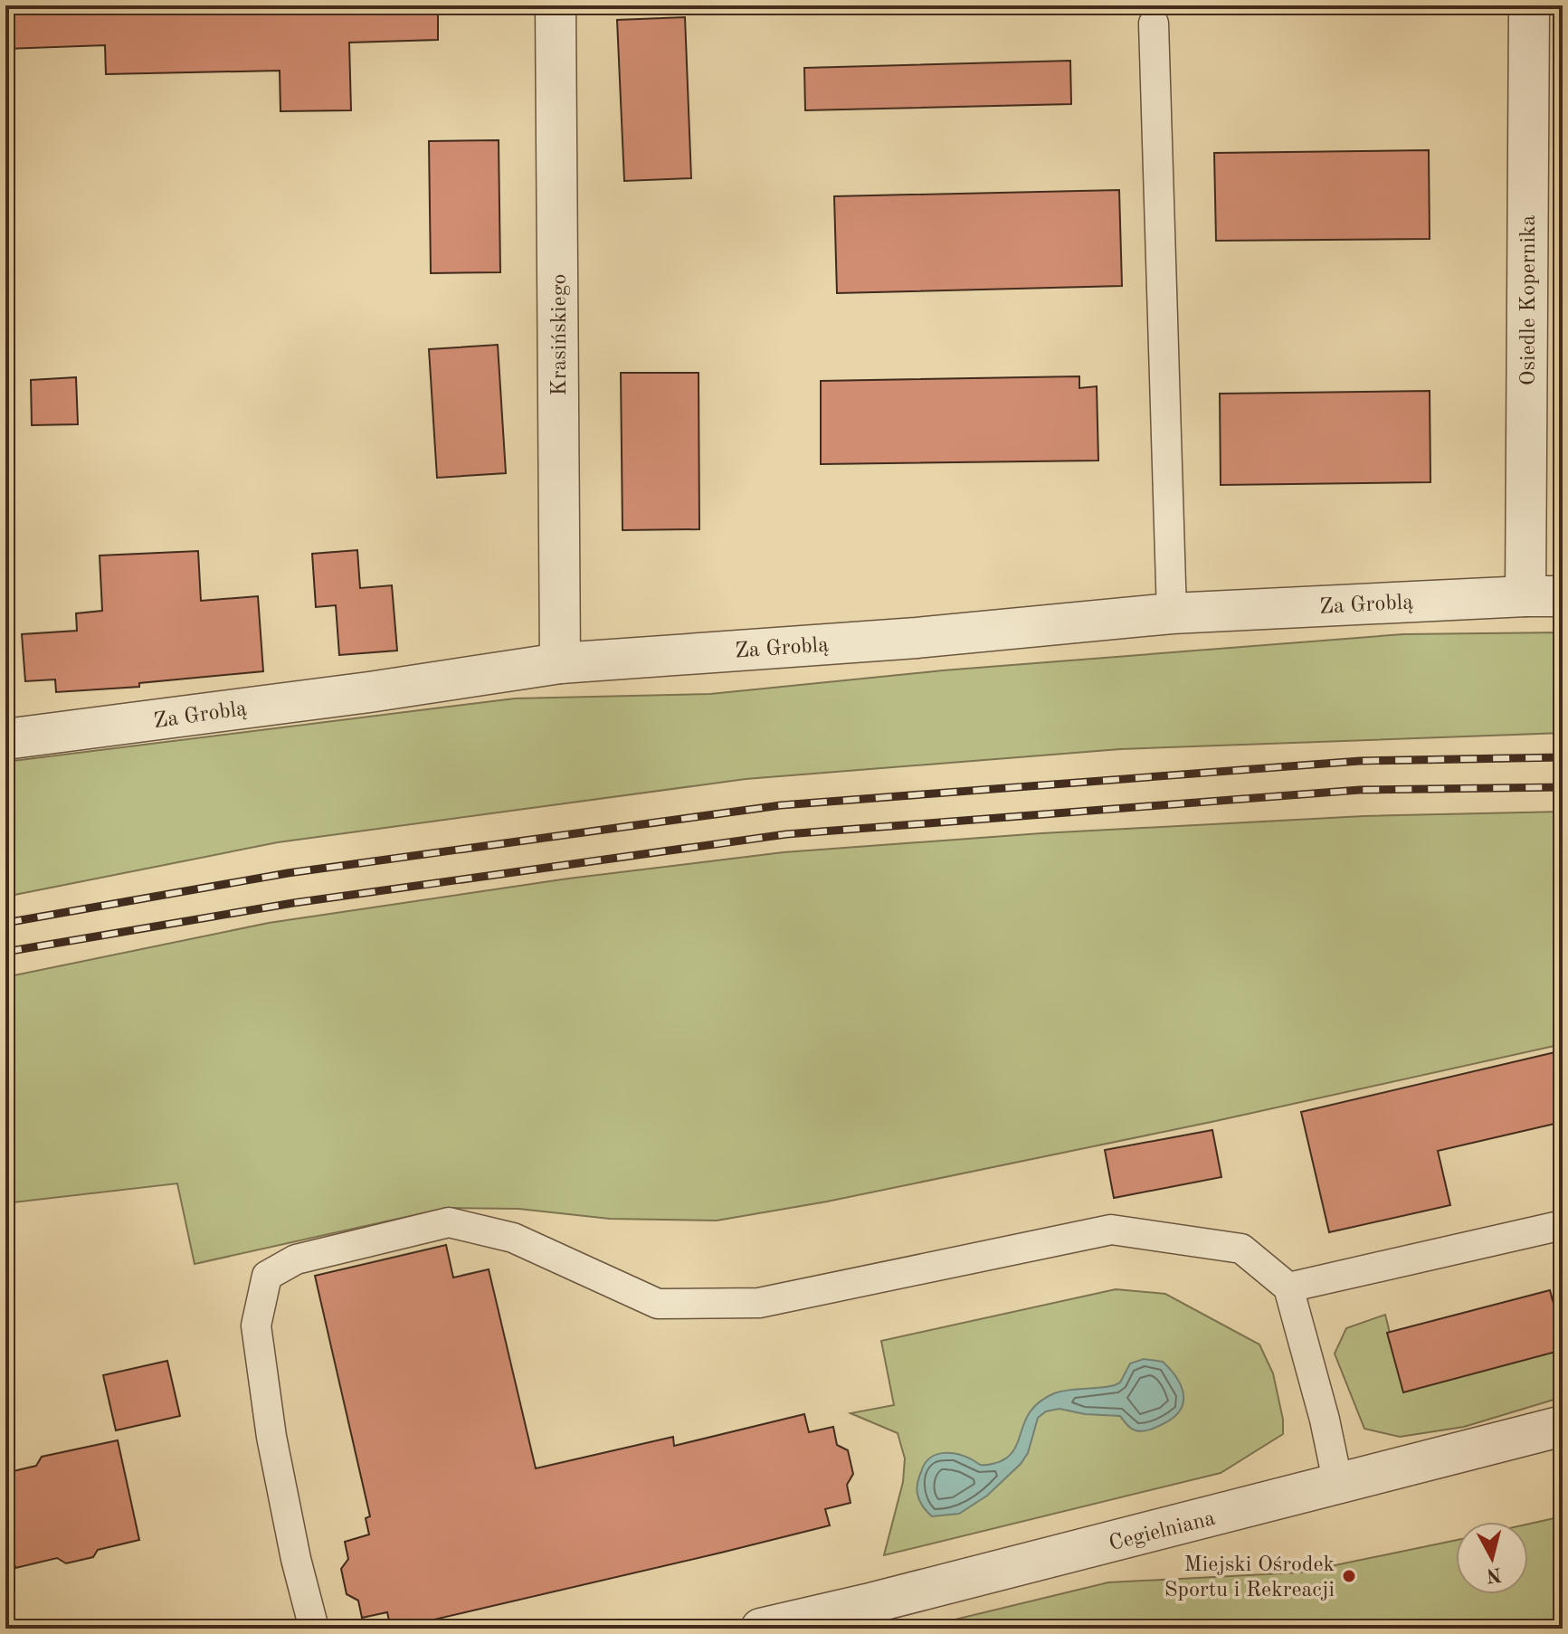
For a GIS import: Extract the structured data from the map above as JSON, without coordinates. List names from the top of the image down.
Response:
{
  "streets": {
    "street": [
      "Osiedle Kopernika",
      "Krasińskiego",
      "Za Groblą",
      "Cegielniana"
    ]
  },
  "crossings": [
    ["Osiedle Kopernika", "Za Groblą"],
    ["Krasińskiego", "Za Groblą"]
  ],
  "places": ["Miejski Ośrodek Sportu i Rekreacji"],
  "north": "bottom"
}
